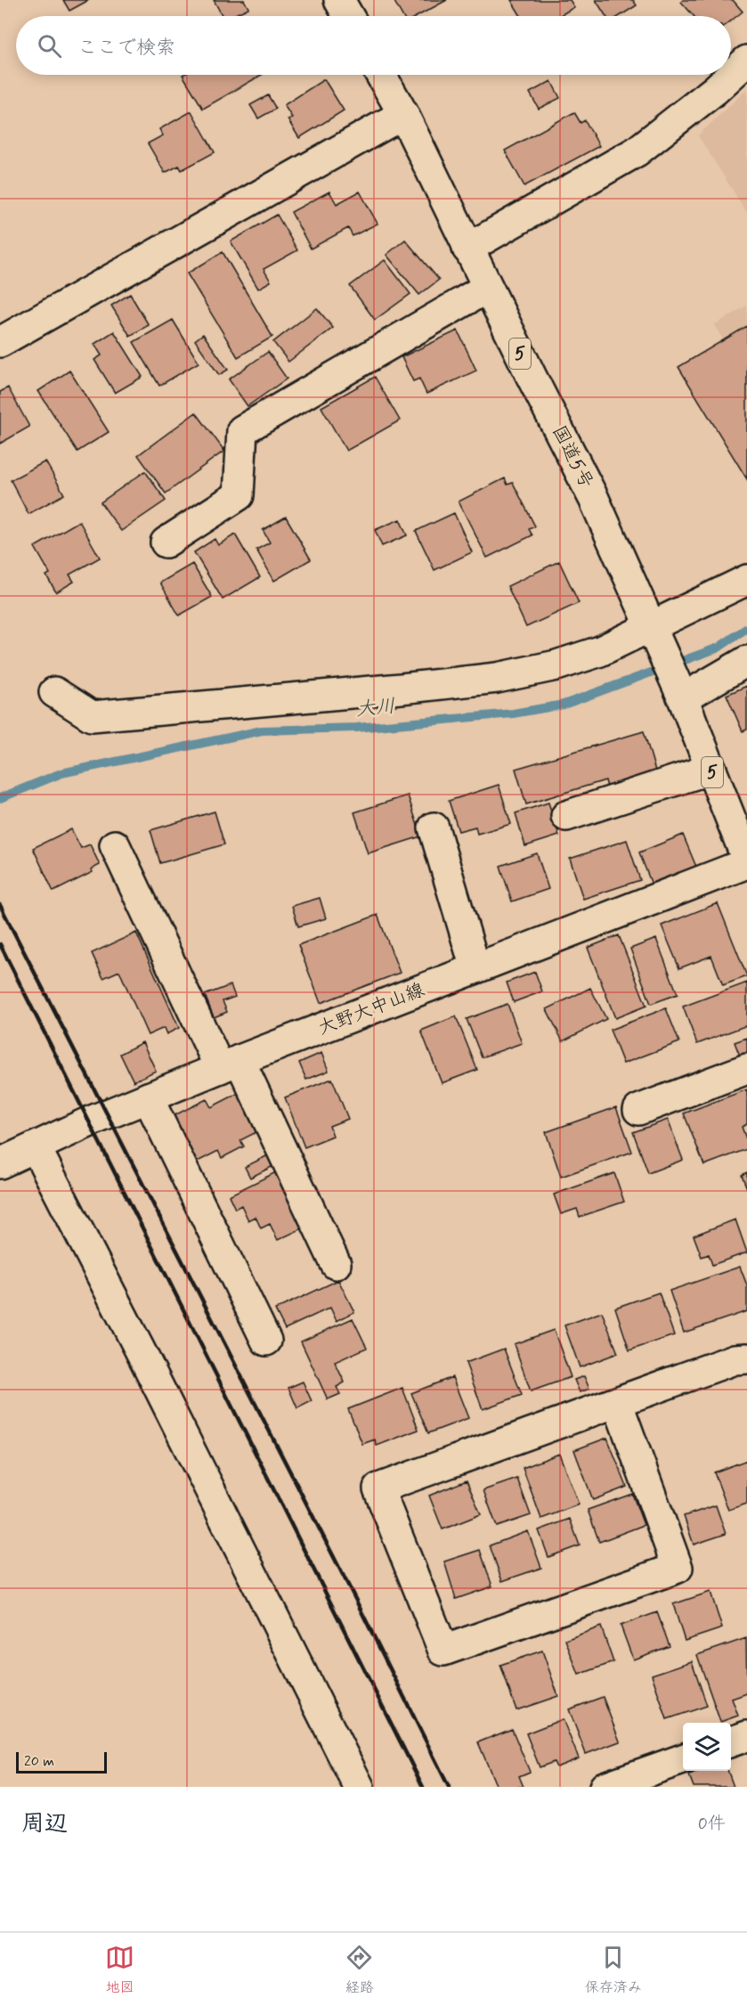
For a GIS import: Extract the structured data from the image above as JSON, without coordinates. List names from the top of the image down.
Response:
{
  "streets": {
    "main road": ["5", "国道5号", "大野大中山線"]
  },
  "crossings": [
    ["国道5号", "大野大中山線"]
  ],
  "water": ["大川"],
  "scale_bar": "20 m",
  "page": {
    "search": "ここで検索",
    "scale": "20 m",
    "heading": ["周辺", "0件"],
    "nav": ["地図", "経路", "保存済み"]
  }
}
